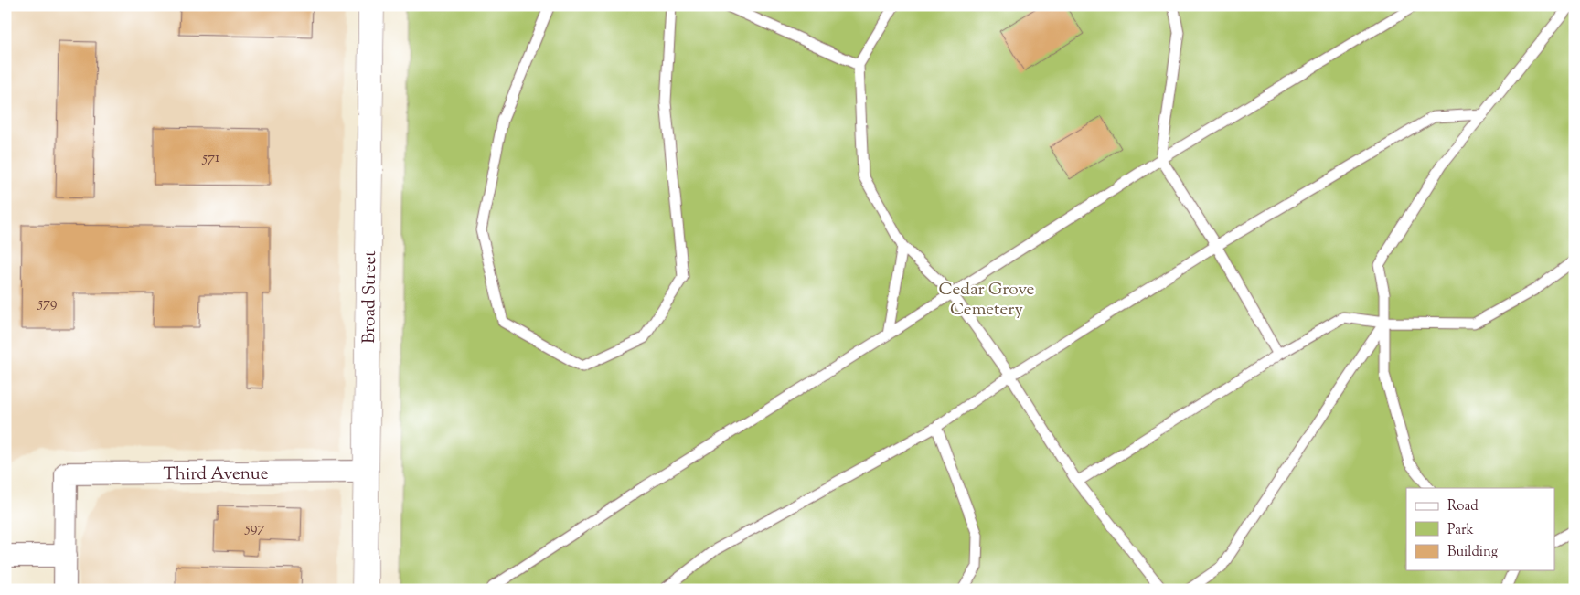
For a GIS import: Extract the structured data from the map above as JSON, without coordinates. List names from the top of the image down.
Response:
{
  "streets": {
    "main road": ["Broad Street"],
    "street": ["Third Avenue"]
  },
  "crossings": [
    ["Broad Street", "Third Avenue"]
  ],
  "parks": ["Cedar Grove Cemetery"],
  "house_numbers": ["571", "579", "597"],
  "legend": ["Road", "Park", "Building"]
}
